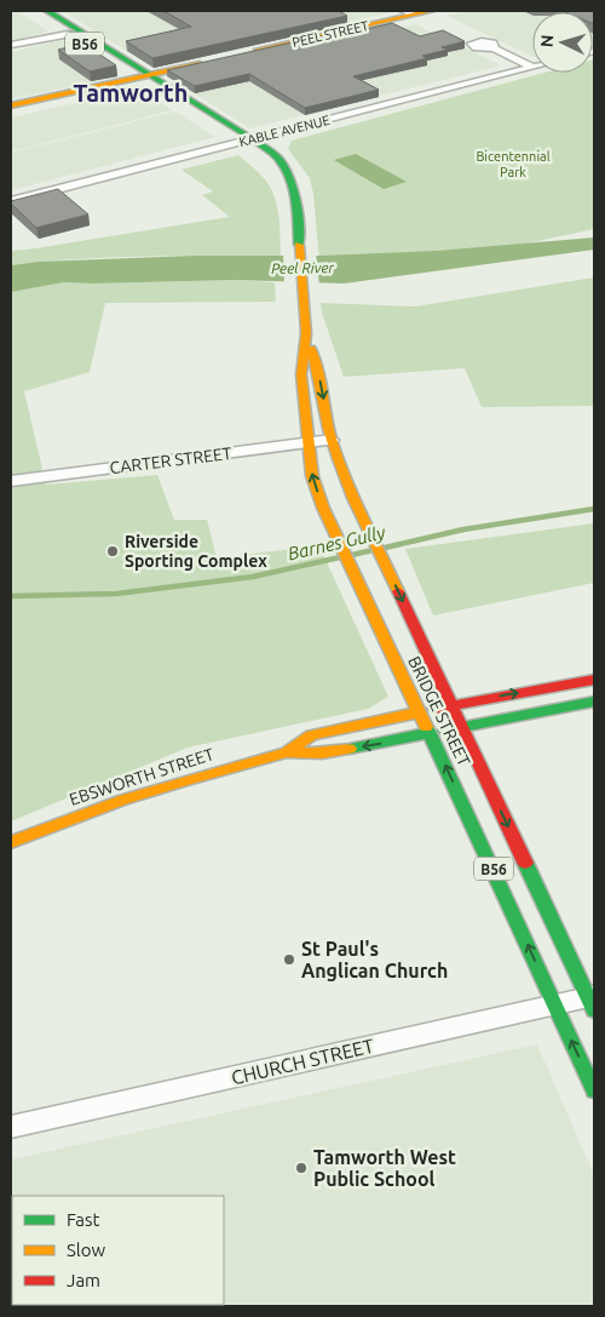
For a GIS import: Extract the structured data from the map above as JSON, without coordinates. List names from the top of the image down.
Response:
{
  "streets": {
    "main road": [
      "PEEL STREET",
      "B56",
      "BRIDGE STREET",
      "EBSWORTH STREET"
    ],
    "street": ["KABLE AVENUE", "CARTER STREET", "CHURCH STREET"]
  },
  "crossings": [
    ["B56", "KABLE AVENUE"],
    ["B56", "BRIDGE STREET"],
    ["KABLE AVENUE", "BRIDGE STREET"],
    ["CARTER STREET", "BRIDGE STREET"],
    ["BRIDGE STREET", "EBSWORTH STREET"],
    ["BRIDGE STREET", "CHURCH STREET"]
  ],
  "districts": ["Tamworth"],
  "water": ["Peel River", "Barnes Gully"],
  "parks": ["Bicentennial Park"],
  "places": ["Riverside Sporting Complex", "St Paul's Anglican Church", "Tamworth West Public School"],
  "legend": ["Fast", "Slow", "Jam"],
  "north": "left"
}
